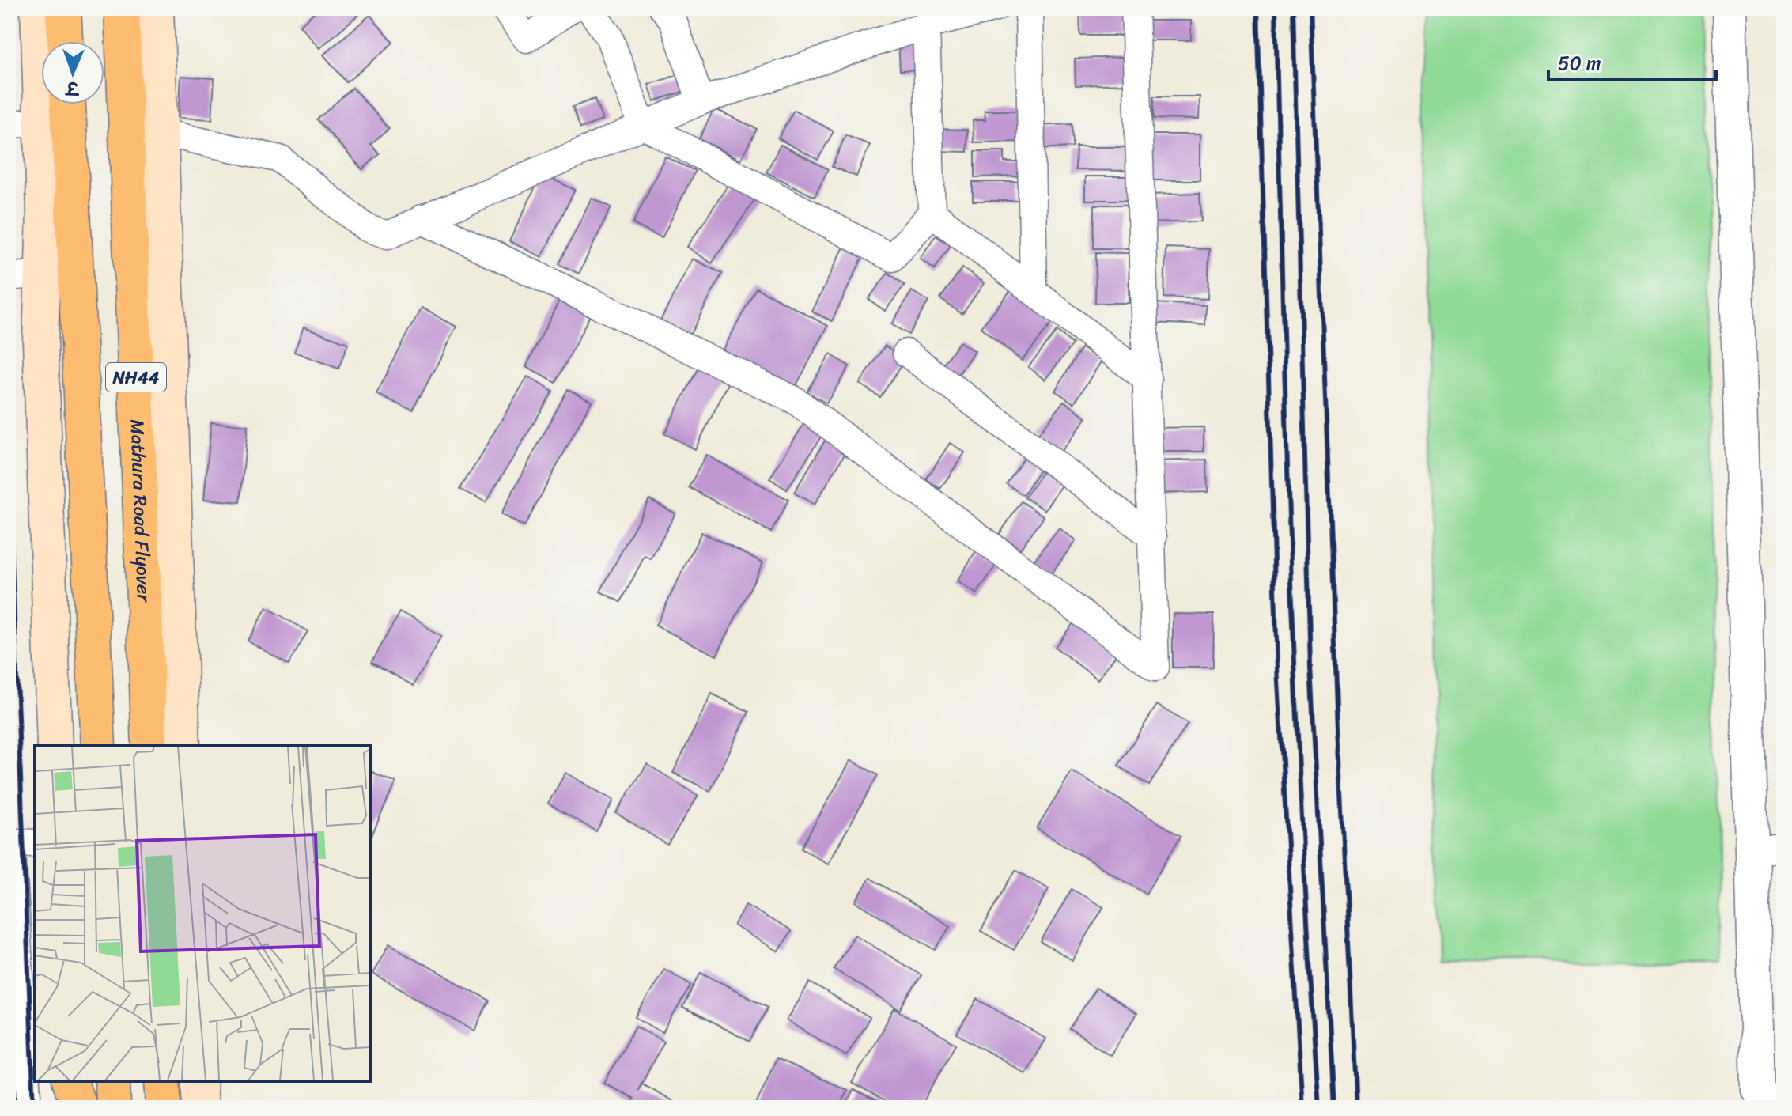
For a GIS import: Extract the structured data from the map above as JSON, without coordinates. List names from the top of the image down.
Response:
{
  "streets": {
    "highway": ["NH44", "Mathura Road Flyover"]
  },
  "scale_bar": "50 m",
  "north": "bottom"
}
